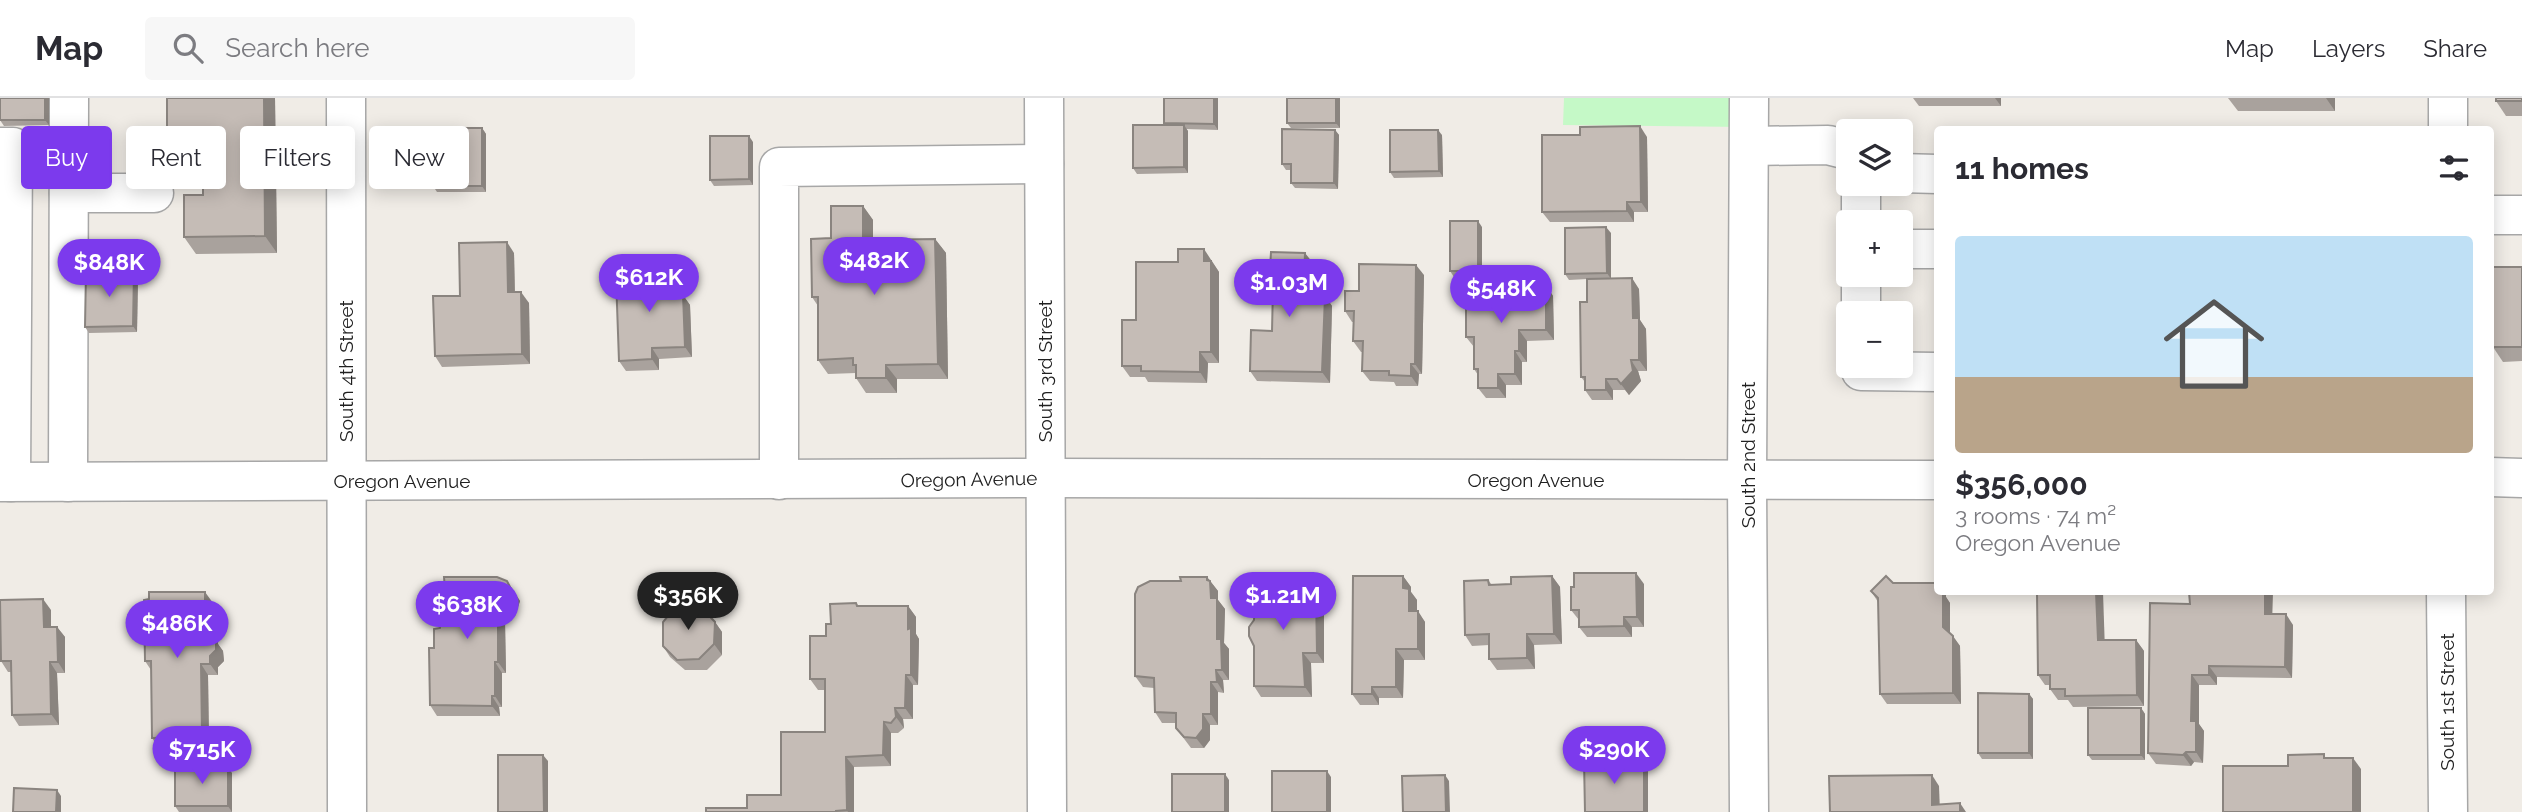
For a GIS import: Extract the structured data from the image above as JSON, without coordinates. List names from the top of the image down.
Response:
{
  "streets": {
    "street": [
      "South 4th Street",
      "South 3rd Street",
      "South 2nd Street",
      "Oregon Avenue",
      "South 1st Street"
    ]
  },
  "crossings": [
    ["South 4th Street", "Oregon Avenue"],
    ["South 3rd Street", "Oregon Avenue"],
    ["South 2nd Street", "Oregon Avenue"]
  ],
  "page": {
    "header": "Map",
    "search": "Search here",
    "nav": ["Map", "Layers", "Share"],
    "map_buttons": ["+", "−"],
    "chip": [
      "Buy",
      "Rent",
      "Filters",
      "New"
    ],
    "heading": "11 homes",
    "list": [
      {
        "name": "$356,000",
        "note": "3 rooms · 74 m² · Oregon Avenue"
      }
    ],
    "price": [
      "$482K",
      "$848K",
      "$612K",
      "$1.03M",
      "$548K",
      "$356K",
      "$1.21M",
      "$638K",
      "$486K",
      "$715K",
      "$290K"
    ]
  }
}
